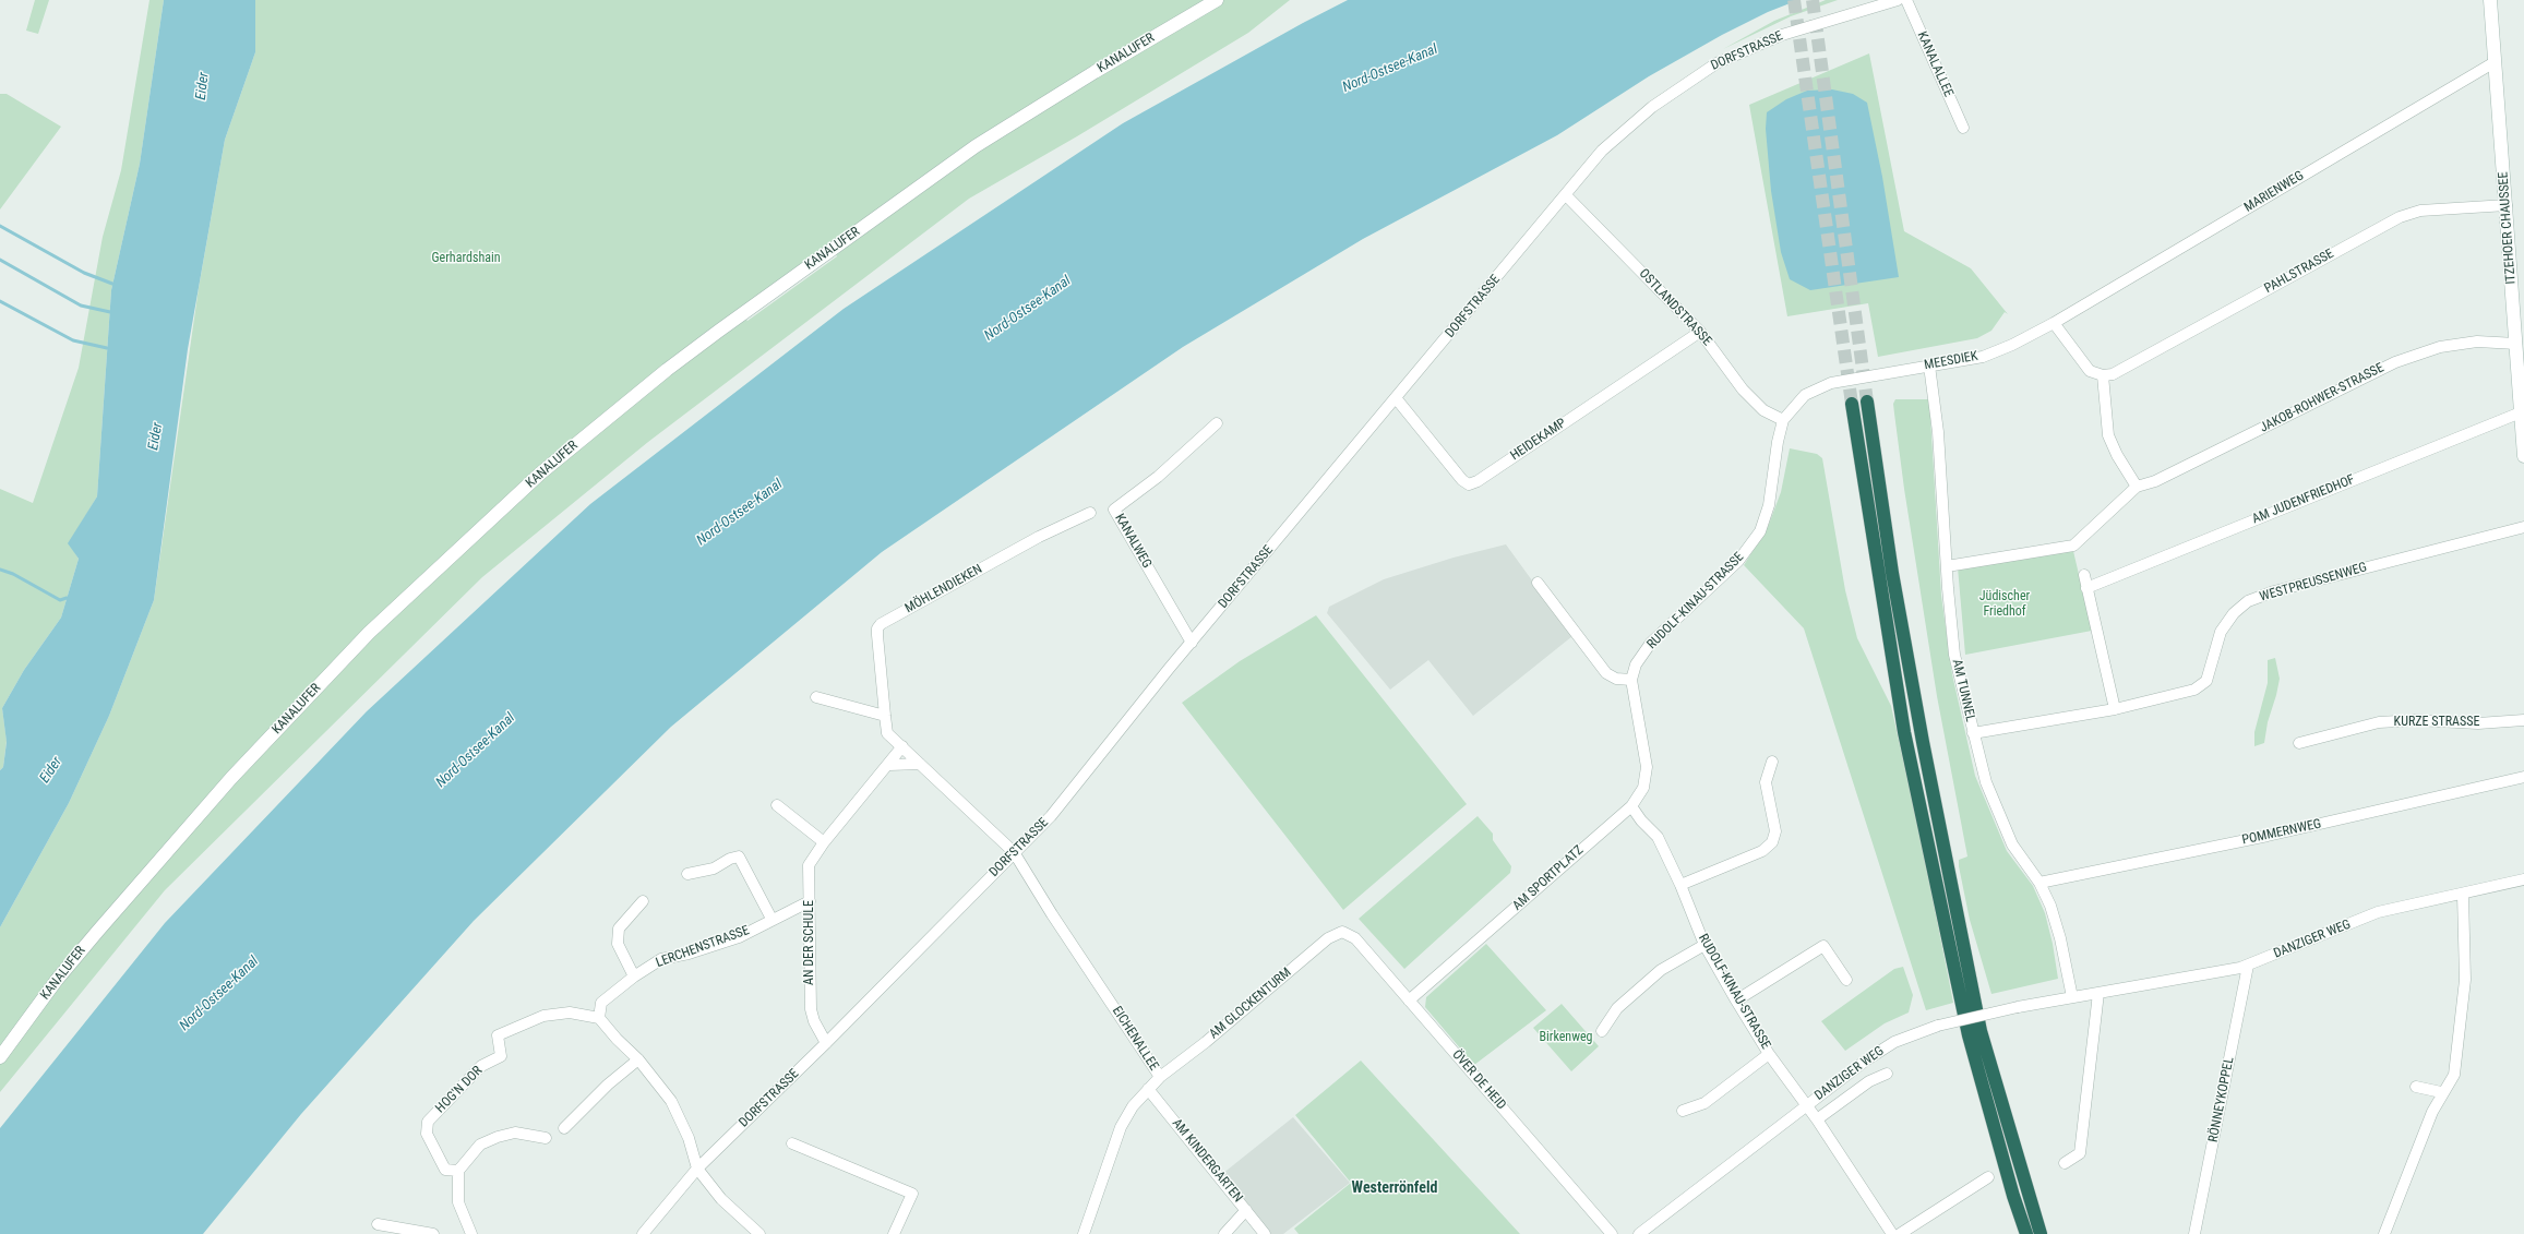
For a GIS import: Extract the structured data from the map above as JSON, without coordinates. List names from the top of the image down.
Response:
{
  "streets": {
    "street": [
      "DORFSTRASSE",
      "KANALUFER",
      "KANALALLEE",
      "MARIENWEG",
      "ITZEHOER CHAUSSEE",
      "PAHLSTRASSE",
      "OSTLANDSTRASSE",
      "MEESDIEK",
      "JAKOB-ROHWER-STRASSE",
      "HEIDEKAMP",
      "AM JUDENFRIEDHOF",
      "KANALWEG",
      "WESTPREUSSENWEG",
      "MÖHLENDIEKEN",
      "RUDOLF-KINAU-STRASSE",
      "AM TUNNEL",
      "KURZE STRASSE",
      "POMMERNWEG",
      "AM SPORTPLATZ",
      "DANZIGER WEG",
      "AN DER SCHULE",
      "LERCHENSTRASSE",
      "AM GLOCKENTURM",
      "EICHENALLEE",
      "ÖVER DE HEID",
      "HOG'N DOR",
      "RÖNNEYKOPPEL",
      "AM KINDERGARTEN"
    ]
  },
  "crossings": [
    ["DORFSTRASSE", "OSTLANDSTRASSE"],
    ["DORFSTRASSE", "HEIDEKAMP"],
    ["DORFSTRASSE", "KANALWEG"],
    ["DORFSTRASSE", "AN DER SCHULE"],
    ["DORFSTRASSE", "EICHENALLEE"],
    ["MARIENWEG", "ITZEHOER CHAUSSEE"],
    ["MARIENWEG", "MEESDIEK"],
    ["ITZEHOER CHAUSSEE", "PAHLSTRASSE"],
    ["ITZEHOER CHAUSSEE", "JAKOB-ROHWER-STRASSE"],
    ["ITZEHOER CHAUSSEE", "AM JUDENFRIEDHOF"],
    ["OSTLANDSTRASSE", "MEESDIEK"],
    ["OSTLANDSTRASSE", "HEIDEKAMP"],
    ["OSTLANDSTRASSE", "RUDOLF-KINAU-STRASSE"],
    ["MEESDIEK", "RUDOLF-KINAU-STRASSE"],
    ["MEESDIEK", "AM TUNNEL"],
    ["JAKOB-ROHWER-STRASSE", "AM TUNNEL"],
    ["WESTPREUSSENWEG", "AM TUNNEL"],
    ["MÖHLENDIEKEN", "AN DER SCHULE"],
    ["MÖHLENDIEKEN", "EICHENALLEE"],
    ["RUDOLF-KINAU-STRASSE", "AM SPORTPLATZ"],
    ["RUDOLF-KINAU-STRASSE", "DANZIGER WEG"],
    ["AM TUNNEL", "POMMERNWEG"],
    ["AM TUNNEL", "DANZIGER WEG"],
    ["AM SPORTPLATZ", "ÖVER DE HEID"],
    ["DANZIGER WEG", "RÖNNEYKOPPEL"],
    ["AN DER SCHULE", "LERCHENSTRASSE"],
    ["LERCHENSTRASSE", "HOG'N DOR"],
    ["AM GLOCKENTURM", "EICHENALLEE"],
    ["AM GLOCKENTURM", "ÖVER DE HEID"],
    ["EICHENALLEE", "AM KINDERGARTEN"]
  ],
  "districts": ["Westerrönfeld"],
  "water": ["Nord-Ostsee-Kanal", "Eider"],
  "parks": ["Gerhardshain", "Jüdischer Friedhof", "Birkenweg"]
}
